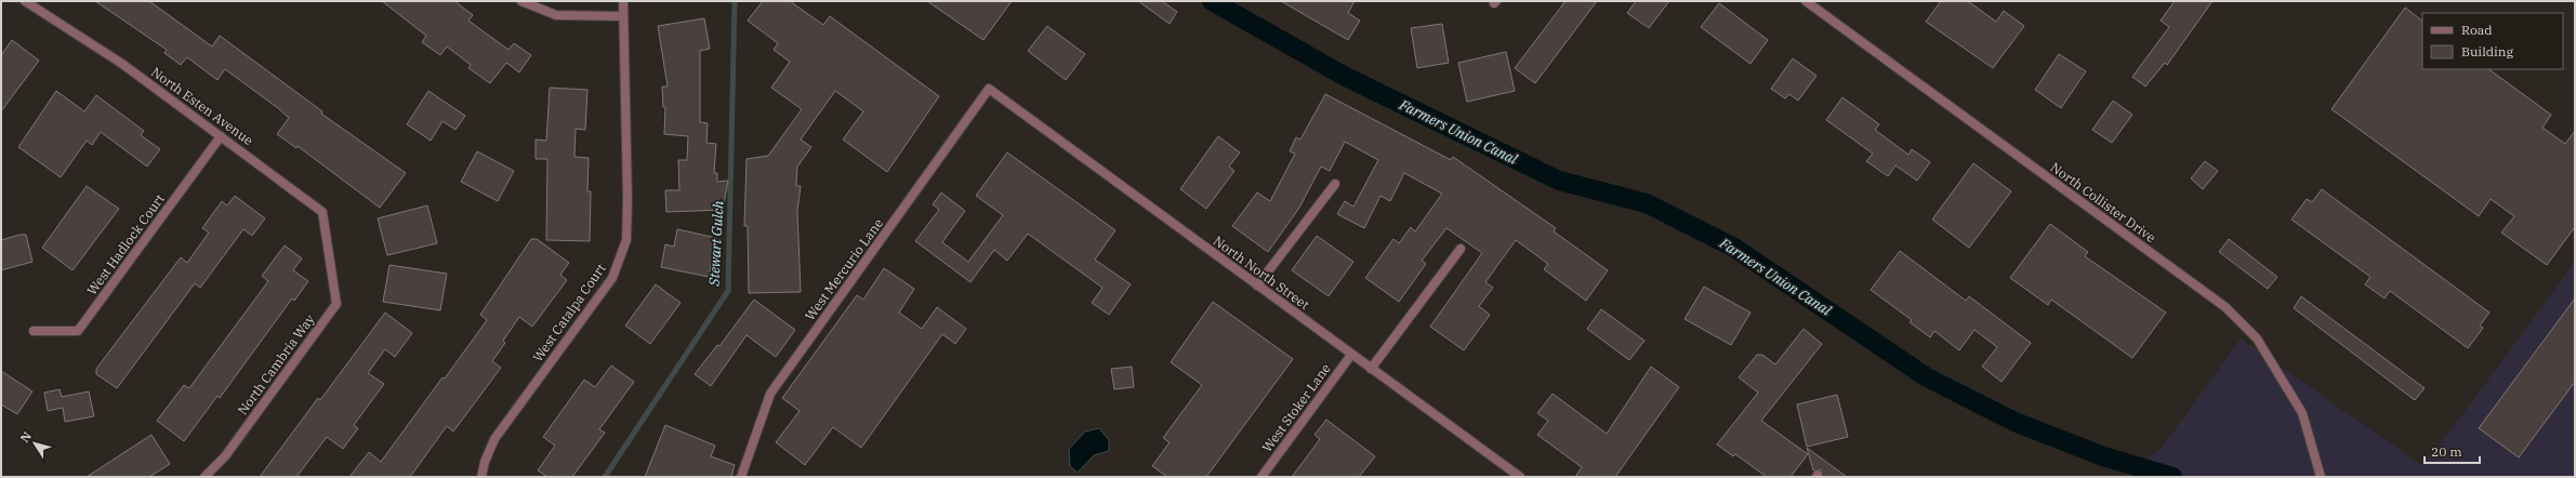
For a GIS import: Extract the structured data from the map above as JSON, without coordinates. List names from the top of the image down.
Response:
{
  "streets": {
    "street": [
      "North Esten Avenue",
      "North Collister Drive",
      "West Hadlock Court",
      "West Mercurio Lane",
      "North North Street",
      "West Catalpa Court",
      "North Cambria Way",
      "West Stoker Lane"
    ]
  },
  "crossings": [
    ["North Esten Avenue", "West Hadlock Court"],
    ["North Esten Avenue", "North Cambria Way"],
    ["West Mercurio Lane", "North North Street"],
    ["North North Street", "West Stoker Lane"]
  ],
  "water": ["Farmers Union Canal", "Stewart Gulch"],
  "legend": ["Road", "Building"],
  "scale_bar": "20 m",
  "north": "top left"
}
